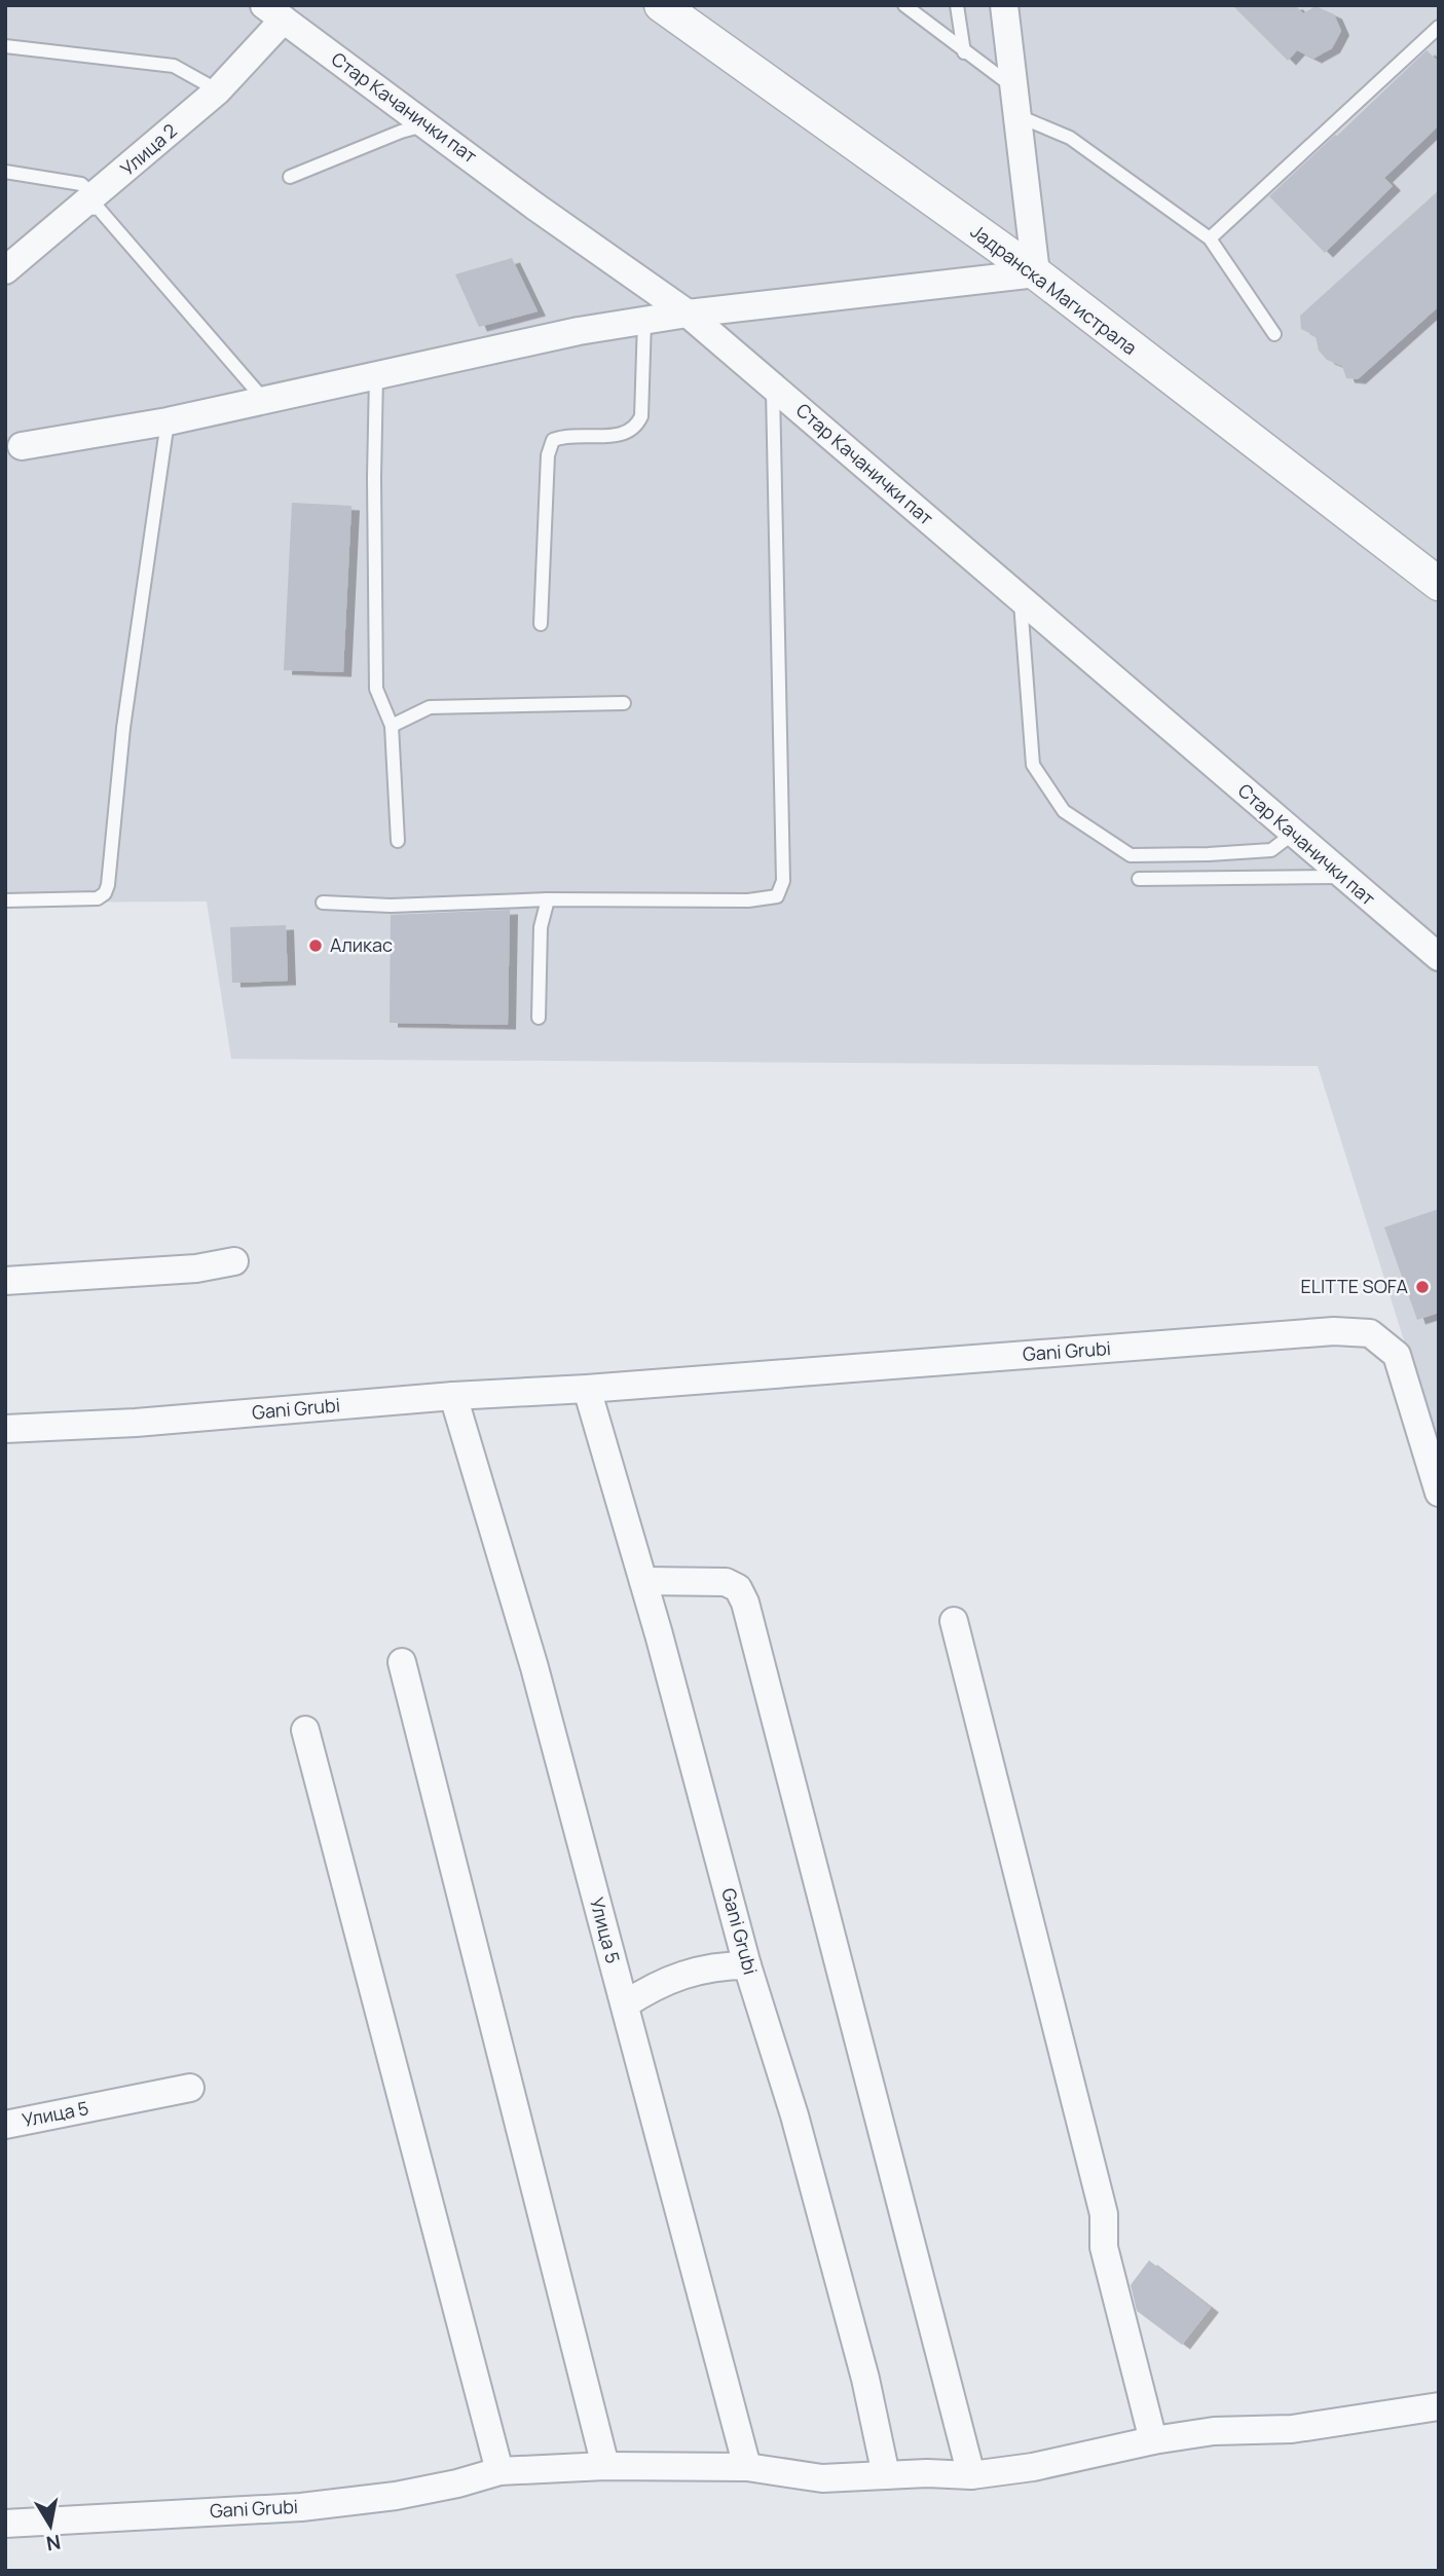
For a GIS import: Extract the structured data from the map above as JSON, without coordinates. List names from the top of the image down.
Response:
{
  "streets": {
    "street": [
      "Стар Качанички пат",
      "Улица 2",
      "Јадранска Магистрала",
      "Gani Grubi",
      "Улица 5"
    ]
  },
  "crossings": [
    ["Стар Качанички пат", "Улица 2"],
    ["Gani Grubi", "Улица 5"]
  ],
  "places": ["Аликас", "ELITTE SOFA"],
  "north": "bottom"
}
